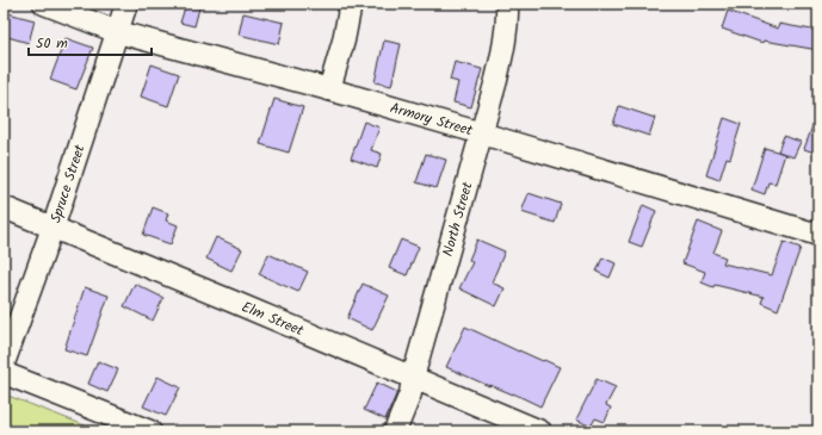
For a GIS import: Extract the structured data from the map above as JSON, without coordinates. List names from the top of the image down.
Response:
{
  "streets": {
    "street": [
      "Armory Street",
      "Spruce Street",
      "North Street",
      "Elm Street"
    ]
  },
  "crossings": [
    ["Armory Street", "Spruce Street"],
    ["Armory Street", "North Street"],
    ["Spruce Street", "Elm Street"],
    ["North Street", "Elm Street"]
  ],
  "scale_bar": "50 m"
}
